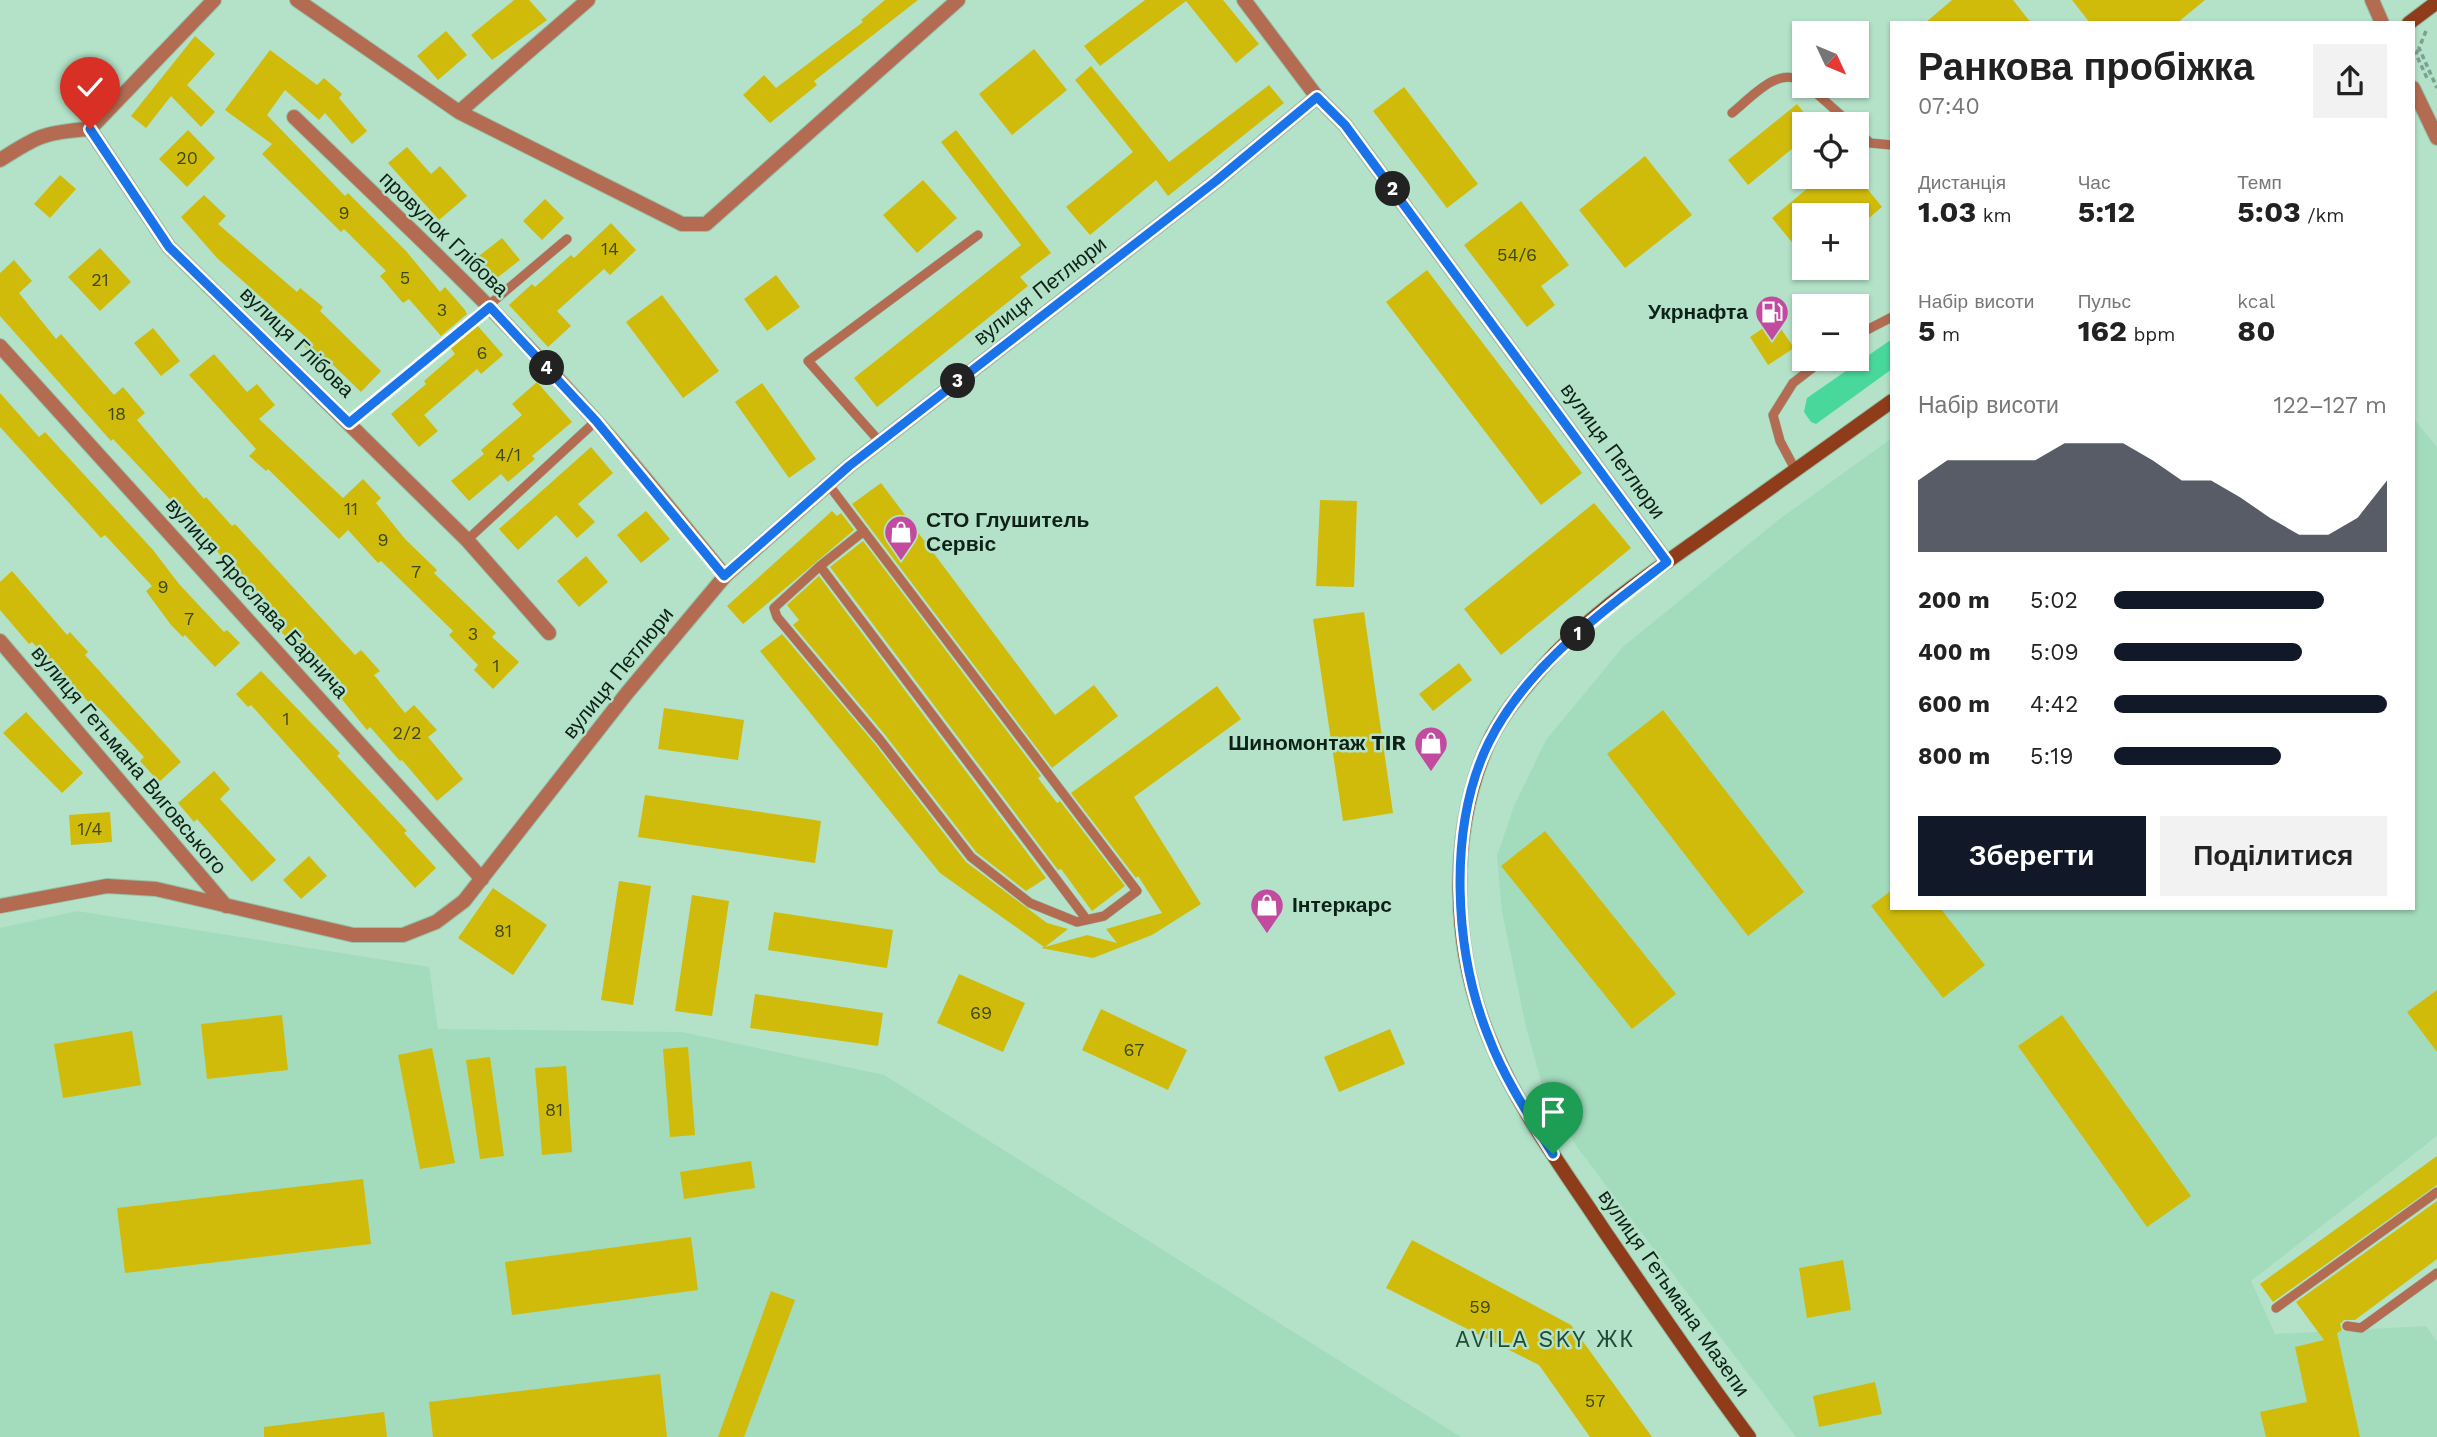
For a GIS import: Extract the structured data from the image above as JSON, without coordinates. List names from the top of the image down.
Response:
{
  "streets": {
    "main road": ["вулиця Гетьмана Мазепи"],
    "street": [
      "провулок Глібова",
      "вулиця Петлюри",
      "вулиця Глібова",
      "вулиця Ярослава Барнича",
      "вулиця Гетьмана Виговського"
    ]
  },
  "crossings": [
    ["провулок Глібова", "вулиця Петлюри"],
    ["вулиця Петлюри", "вулиця Ярослава Барнича"],
    ["вулиця Петлюри", "вулиця Гетьмана Виговського"],
    ["вулиця Петлюри", "вулиця Гетьмана Мазепи"]
  ],
  "districts": ["AVILA SKY ЖК"],
  "places": {
    "fuel station": ["Укрнафта"],
    "shop": ["СТО Глушитель Сервіс", "Шиномонтаж TIR", "Інтеркарс"]
  },
  "house_numbers": [
    "20",
    "9",
    "14",
    "54/6",
    "5",
    "21",
    "3",
    "6",
    "18",
    "4/1",
    "11",
    "9",
    "7",
    "9",
    "7",
    "3",
    "1",
    "1",
    "2/2",
    "1/4",
    "81",
    "69",
    "67",
    "81",
    "59",
    "57"
  ],
  "north": "bottom right",
  "page": {
    "map_buttons": ["+", "−"],
    "heading": ["Ранкова пробіжка", "07:40"],
    "stats": [
      ["Дистанція", "1.03 km"],
      ["Час", "5:12"],
      ["Темп", "5:03 /km"],
      ["Набір висоти", "5 m"],
      ["Пульс", "162 bpm"],
      ["kcal", "80"]
    ],
    "pins": [
      "2",
      "4",
      "3",
      "1"
    ],
    "chart": ["Набір висоти", "122–127 m"],
    "list": [
      {
        "name": "200 m",
        "note": "5:02"
      },
      {
        "name": "400 m",
        "note": "5:09"
      },
      {
        "name": "600 m",
        "note": "4:42"
      },
      {
        "name": "800 m",
        "note": "5:19"
      }
    ],
    "buttons": ["Зберегти", "Поділитися"]
  }
}
